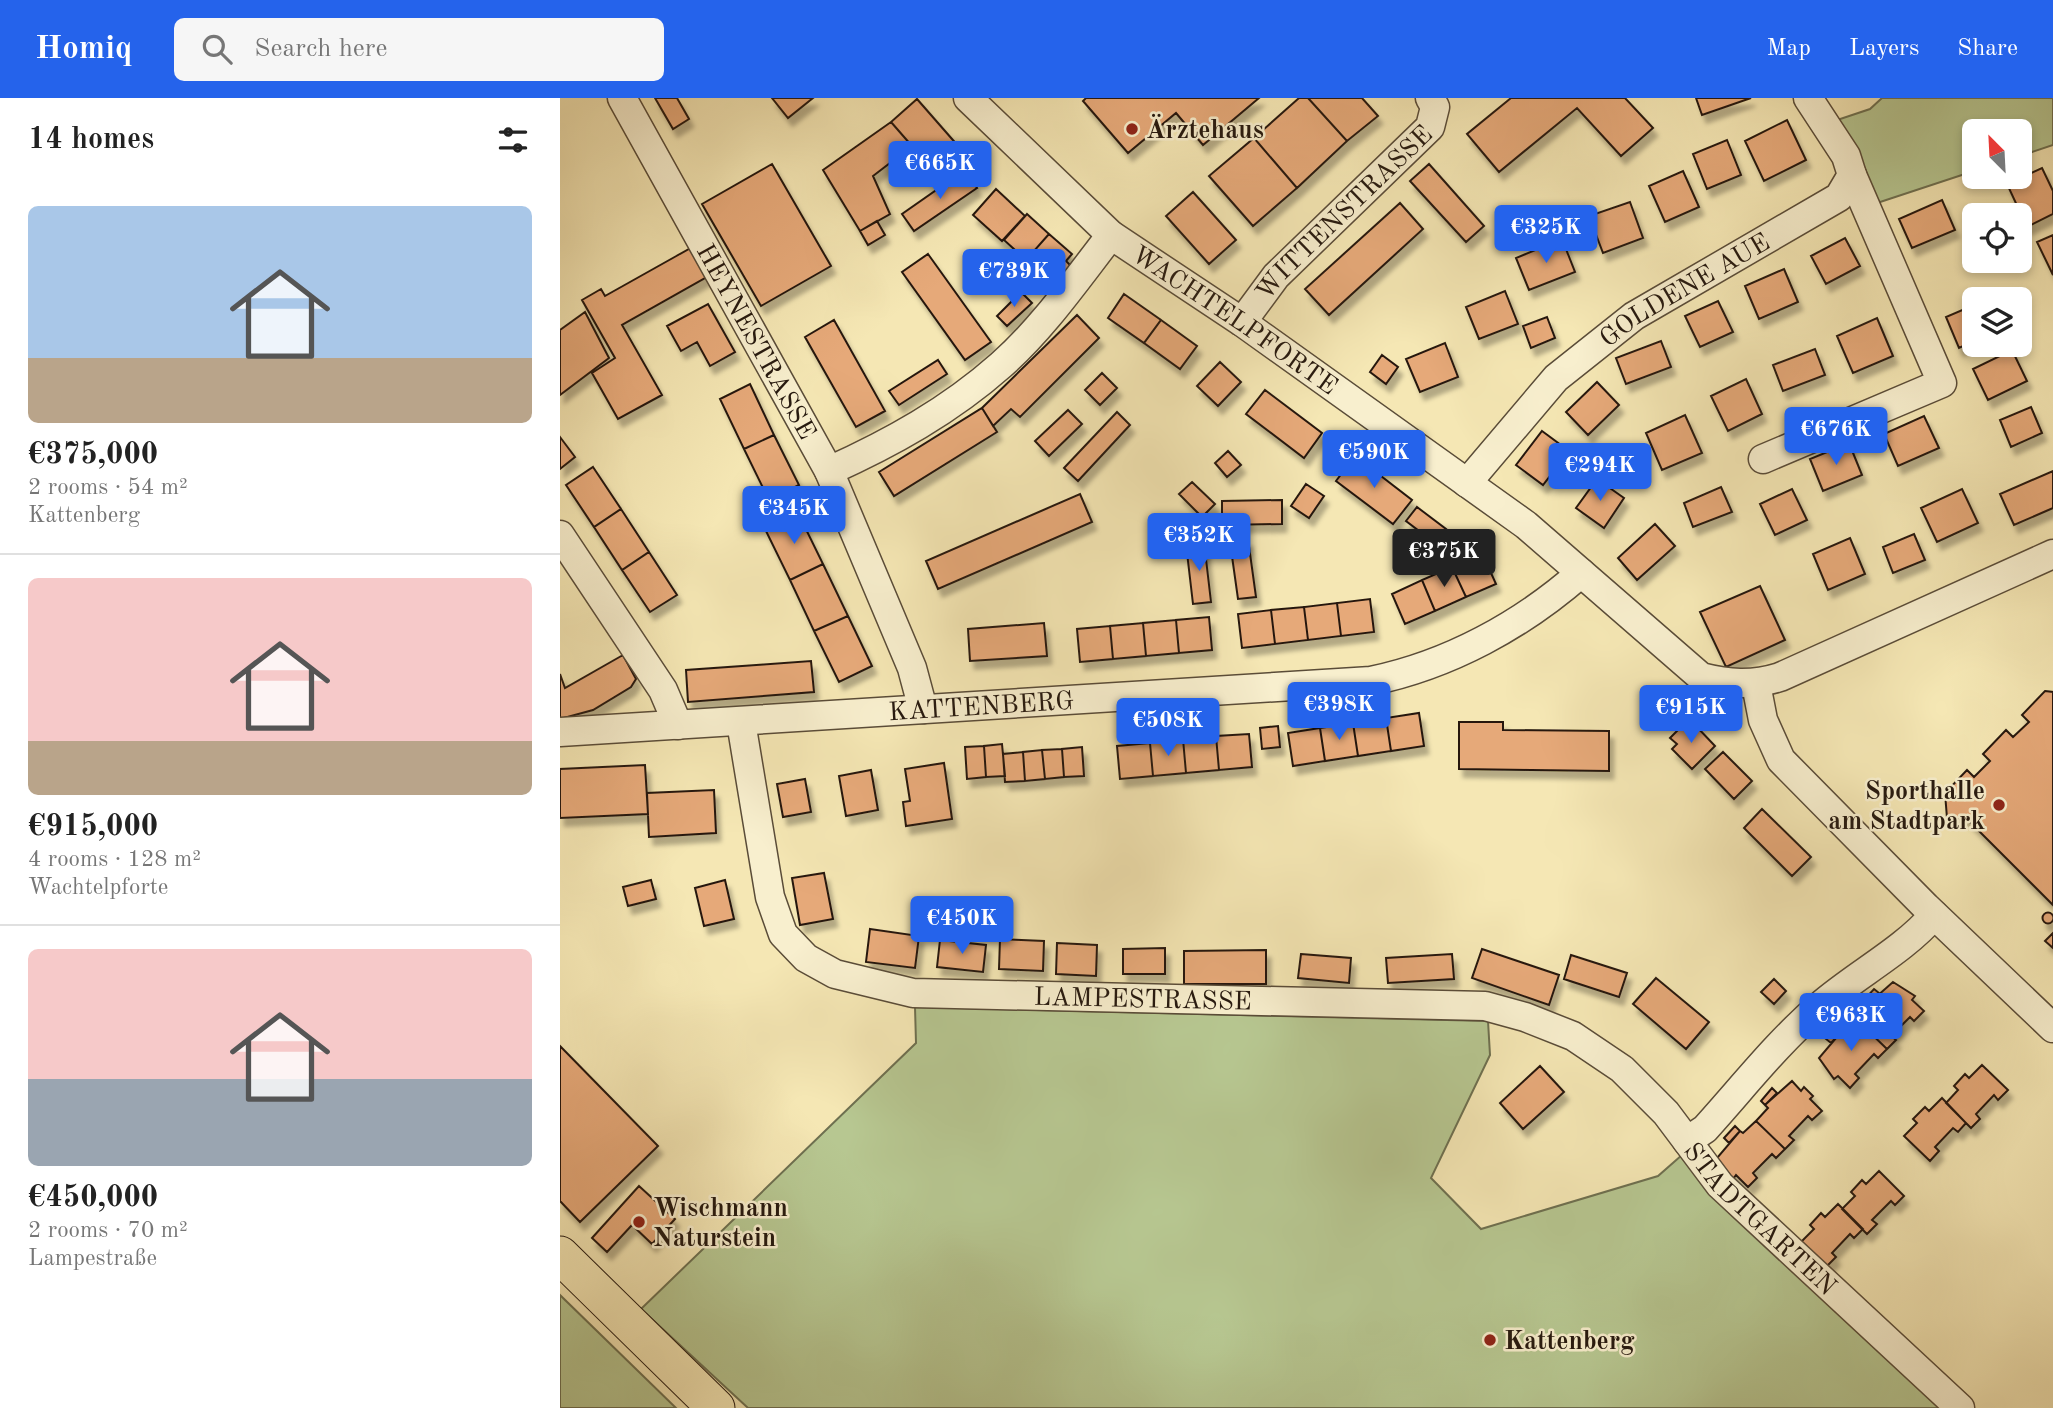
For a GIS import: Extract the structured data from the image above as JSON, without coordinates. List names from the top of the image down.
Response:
{
  "streets": {
    "street": [
      "WITTENSTRASSE",
      "GOLDENE AUE",
      "WACHTELPFORTE",
      "HEYNESTRASSE",
      "KATTENBERG",
      "LAMPESTRASSE",
      "STADTGARTEN"
    ]
  },
  "crossings": [
    ["WITTENSTRASSE", "WACHTELPFORTE"],
    ["GOLDENE AUE", "WACHTELPFORTE"],
    ["WACHTELPFORTE", "KATTENBERG"],
    ["HEYNESTRASSE", "KATTENBERG"],
    ["KATTENBERG", "LAMPESTRASSE"],
    ["LAMPESTRASSE", "STADTGARTEN"]
  ],
  "places": [
    "Ärztehaus",
    "Sporthalle am Stadtpark",
    "Wischmann Naturstein",
    "Kattenberg"
  ],
  "north": "top left",
  "page": {
    "header": "Homiq",
    "search": "Search here",
    "nav": ["Map", "Layers", "Share"],
    "heading": "14 homes",
    "price": [
      "€665K",
      "€325K",
      "€739K",
      "€676K",
      "€590K",
      "€294K",
      "€345K",
      "€352K",
      "€375K",
      "€398K",
      "€915K",
      "€508K",
      "€450K",
      "€963K"
    ],
    "list": [
      {
        "name": "€375,000",
        "note": "2 rooms · 54 m² · Kattenberg"
      },
      {
        "name": "€915,000",
        "note": "4 rooms · 128 m² · Wachtelpforte"
      },
      {
        "name": "€450,000",
        "note": "2 rooms · 70 m² · Lampestraße"
      }
    ]
  }
}
